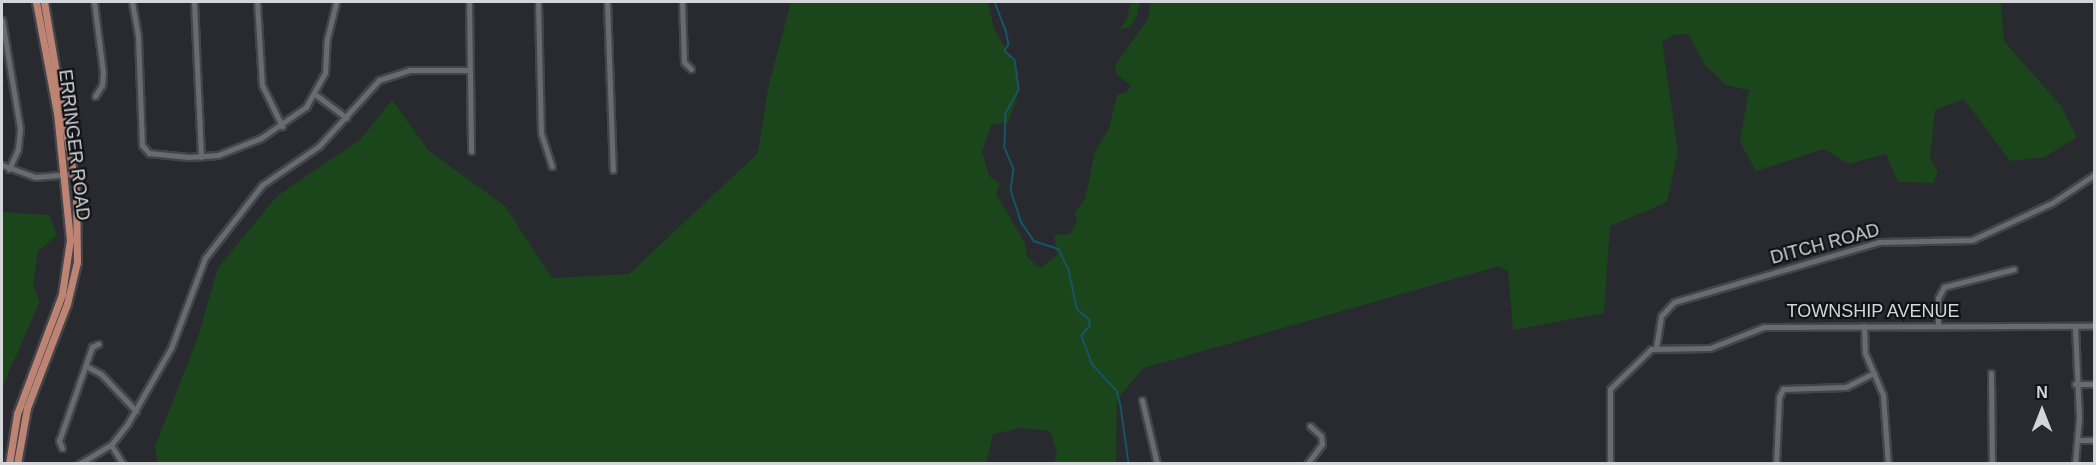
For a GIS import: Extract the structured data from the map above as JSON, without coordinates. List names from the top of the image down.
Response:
{
  "streets": {
    "main road": ["ERRINGER ROAD"],
    "street": ["DITCH ROAD", "TOWNSHIP AVENUE"]
  },
  "crossings": [
    ["DITCH ROAD", "TOWNSHIP AVENUE"]
  ],
  "north": "top"
}
